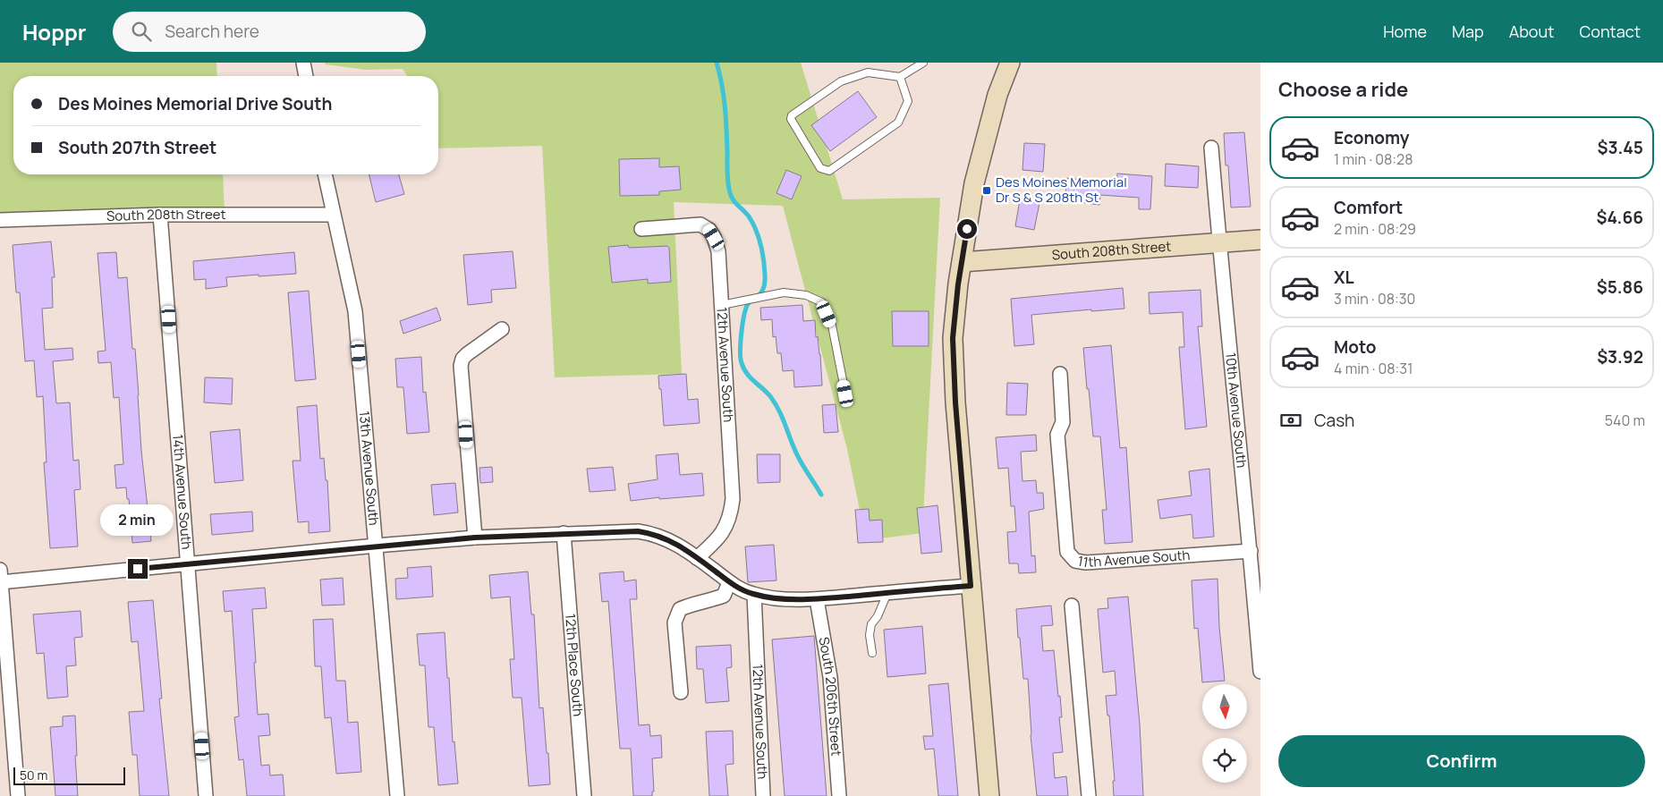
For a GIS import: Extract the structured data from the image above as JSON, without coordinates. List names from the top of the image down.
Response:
{
  "streets": {
    "main road": ["South 208th Street"],
    "street": [
      "12th Avenue South",
      "10th Avenue South",
      "13th Avenue South",
      "14th Avenue South",
      "11th Avenue South",
      "12th Place South",
      "South 206th Street"
    ]
  },
  "crossings": [
    ["South 208th Street", "10th Avenue South"],
    ["South 208th Street", "13th Avenue South"],
    ["South 208th Street", "14th Avenue South"],
    ["10th Avenue South", "11th Avenue South"]
  ],
  "places": {
    "transit": ["Des Moines Memorial Dr S & S 208th St"]
  },
  "scale_bar": "50 m",
  "north": "bottom",
  "page": {
    "header": "Hoppr",
    "search": "Search here",
    "nav": [
      "Home",
      "Map",
      "About",
      "Contact"
    ],
    "heading": "Choose a ride",
    "banner": ["Des Moines Memorial Drive South", "South 207th Street"],
    "list": [
      {
        "name": "Economy",
        "note": "1 min · 08:28",
        "value": "$3.45"
      },
      {
        "name": "Comfort",
        "note": "2 min · 08:29",
        "value": "$4.66"
      },
      {
        "name": "XL",
        "note": "3 min · 08:30",
        "value": "$5.86"
      },
      {
        "name": "Moto",
        "note": "4 min · 08:31",
        "value": "$3.92"
      }
    ],
    "pay": ["Cash", "540 m"],
    "bubble": "2 min",
    "buttons": "Confirm",
    "scale": "50 m"
  }
}
